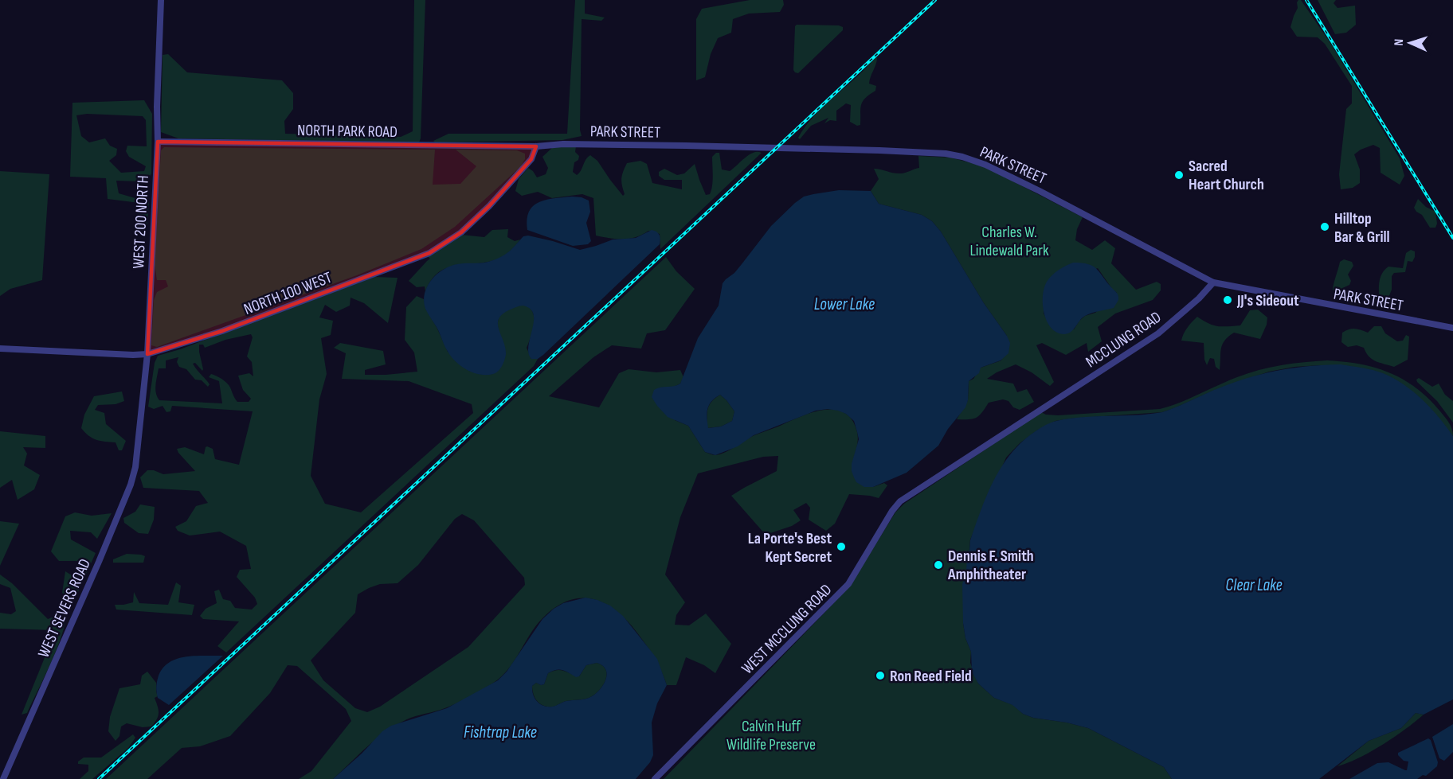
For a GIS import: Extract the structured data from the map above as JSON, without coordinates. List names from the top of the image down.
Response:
{
  "streets": {
    "street": [
      "NORTH PARK ROAD",
      "PARK STREET",
      "WEST 200 NORTH",
      "NORTH 100 WEST",
      "MCCLUNG ROAD",
      "WEST SEVERS ROAD",
      "WEST MCCLUNG ROAD"
    ]
  },
  "crossings": [
    ["NORTH PARK ROAD", "PARK STREET"],
    ["NORTH PARK ROAD", "WEST 200 NORTH"],
    ["NORTH PARK ROAD", "NORTH 100 WEST"],
    ["PARK STREET", "NORTH 100 WEST"],
    ["PARK STREET", "MCCLUNG ROAD"],
    ["WEST 200 NORTH", "NORTH 100 WEST"],
    ["WEST 200 NORTH", "WEST SEVERS ROAD"],
    ["MCCLUNG ROAD", "WEST MCCLUNG ROAD"]
  ],
  "water": ["Lower Lake", "Clear Lake", "Fishtrap Lake"],
  "parks": ["Charles W. Lindewald Park", "Calvin Huff Wildlife Preserve"],
  "places": [
    "Sacred Heart Church",
    "Hilltop Bar & Grill",
    "JJ's Sideout",
    "La Porte's Best Kept Secret",
    "Dennis F. Smith Amphitheater",
    "Ron Reed Field"
  ],
  "north": "left"
}
